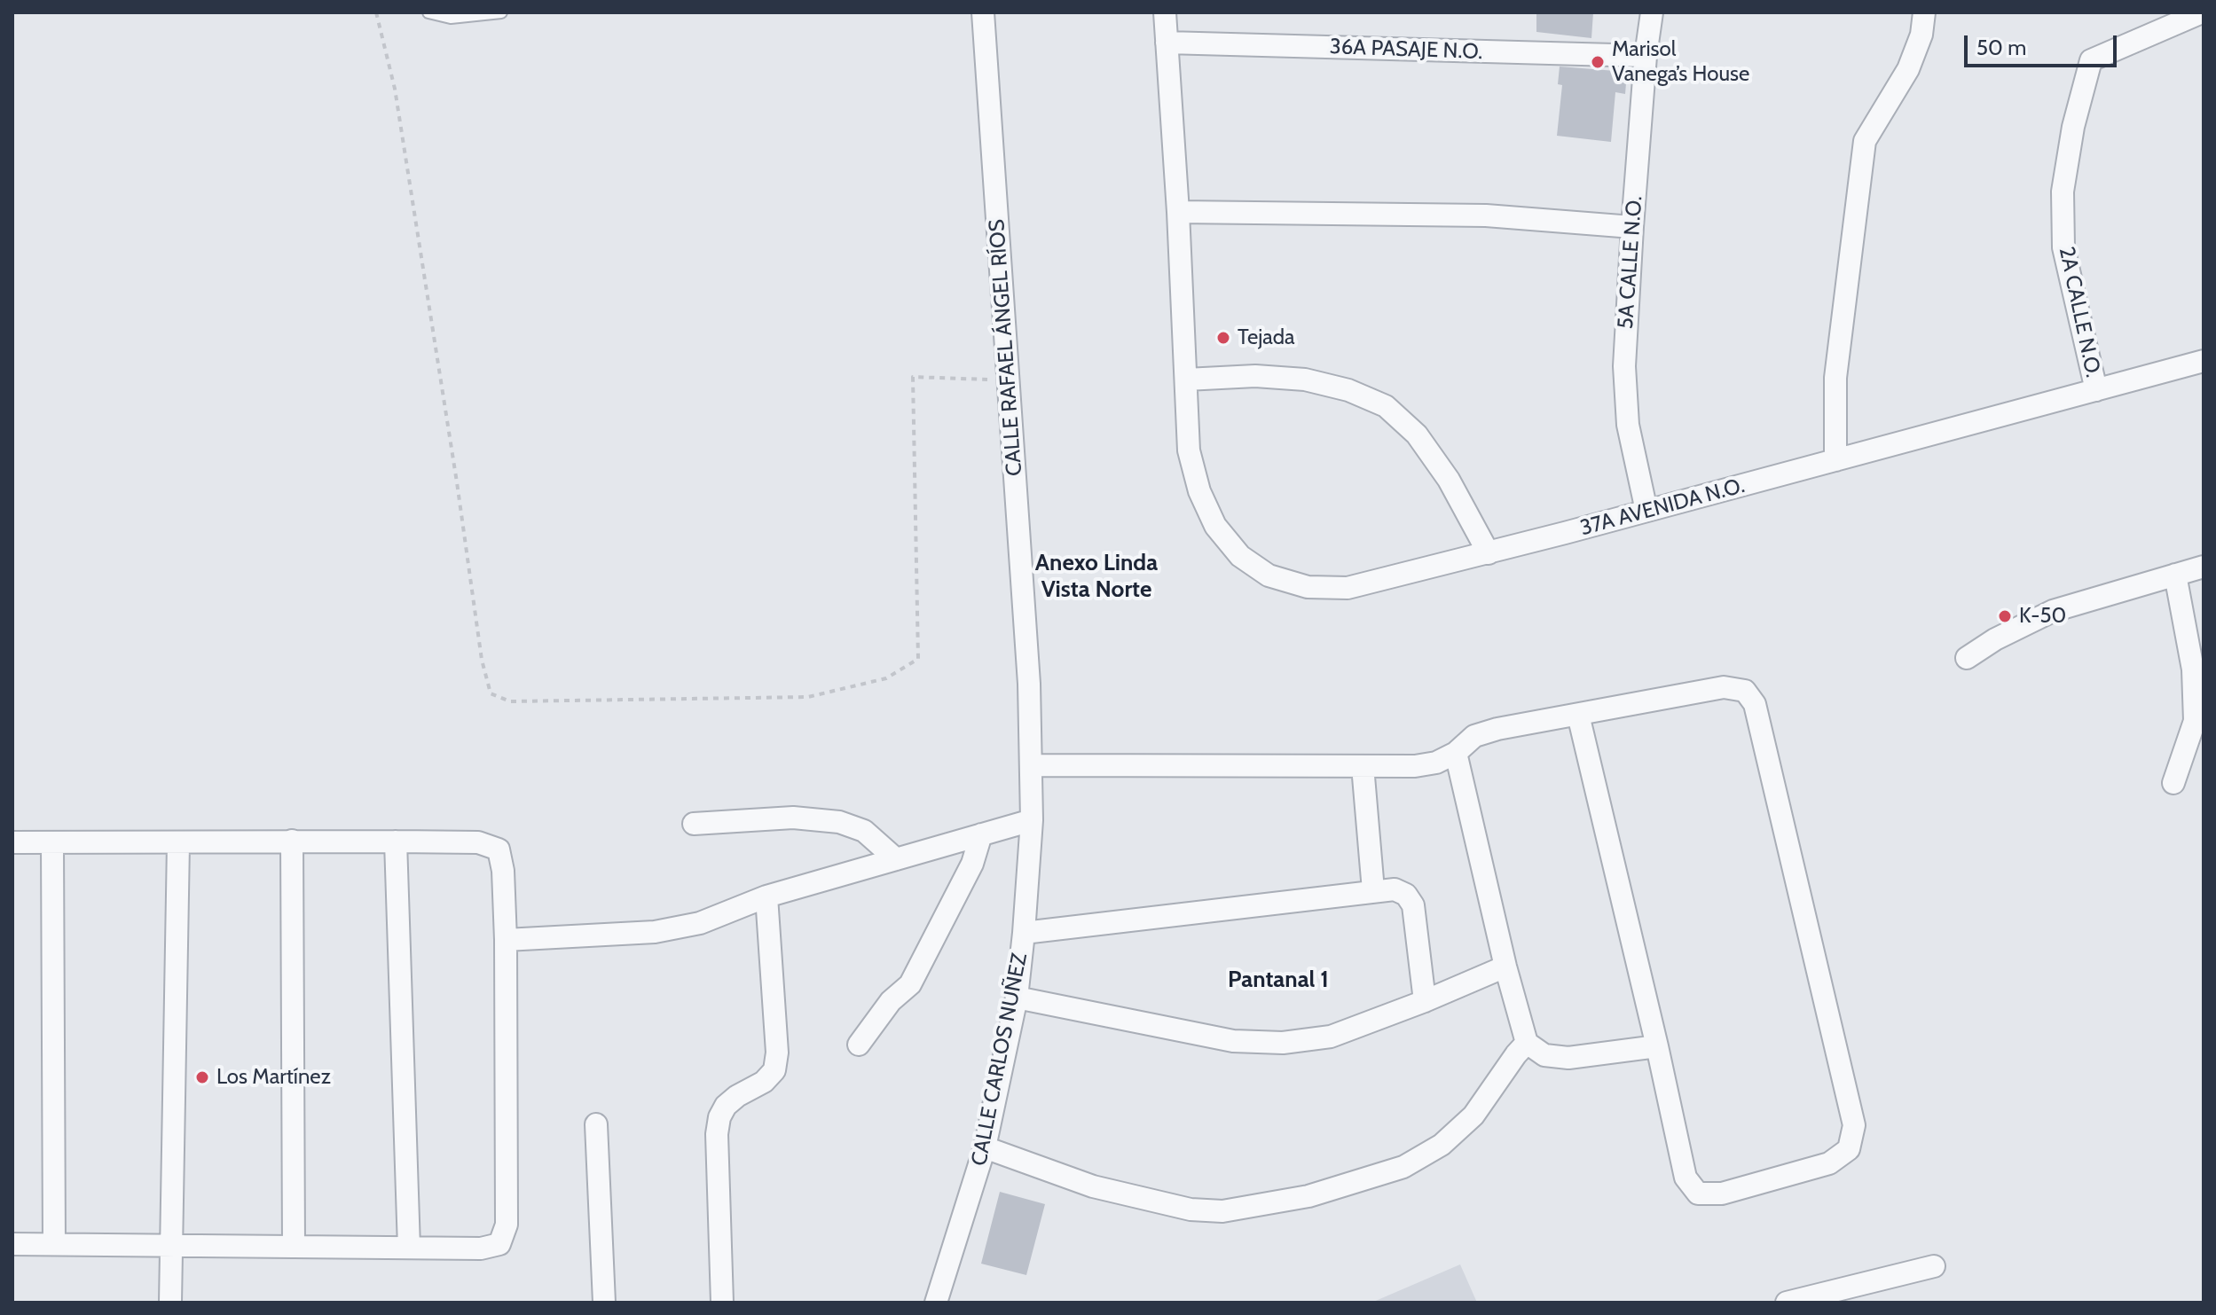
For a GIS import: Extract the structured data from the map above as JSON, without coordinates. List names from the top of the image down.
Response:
{
  "streets": {
    "street": [
      "36A PASAJE N.O.",
      "5A CALLE N.O.",
      "2A CALLE N.O.",
      "CALLE RAFAEL ÁNGEL RÍOS",
      "37A AVENIDA N.O.",
      "CALLE CARLOS NUÑEZ"
    ]
  },
  "crossings": [
    ["36A PASAJE N.O.", "5A CALLE N.O."],
    ["36A PASAJE N.O.", "37A AVENIDA N.O."],
    ["5A CALLE N.O.", "37A AVENIDA N.O."],
    ["2A CALLE N.O.", "37A AVENIDA N.O."],
    ["CALLE RAFAEL ÁNGEL RÍOS", "CALLE CARLOS NUÑEZ"]
  ],
  "districts": ["Anexo Linda Vista Norte", "Pantanal 1"],
  "places": [
    "Marisol Vanega’s House",
    "Tejada",
    "K-50",
    "Los Martínez"
  ],
  "scale_bar": "50 m"
}
